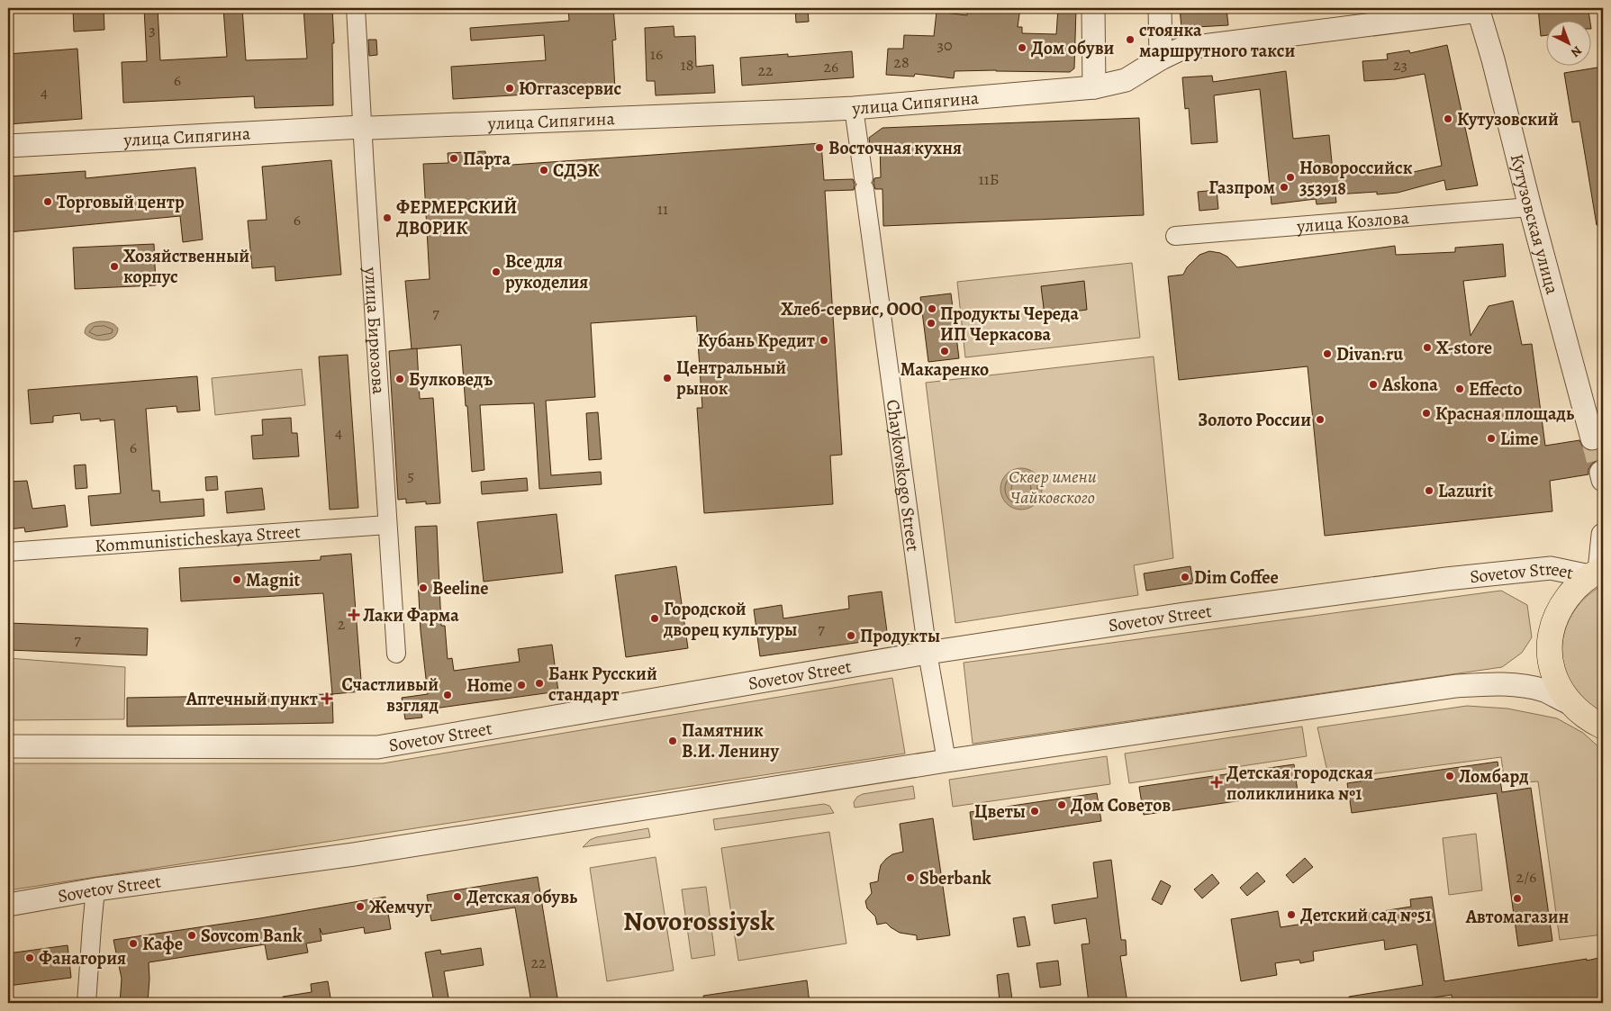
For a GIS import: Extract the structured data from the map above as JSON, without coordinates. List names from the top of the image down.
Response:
{
  "streets": {
    "street": [
      "улица Сипягина",
      "улица Козлова",
      "Кутузовская улица",
      "улица Бирюзова",
      "Chaykovskogo Street",
      "Kommunisticheskaya Street",
      "Sovetov Street"
    ]
  },
  "crossings": [
    ["улица Сипягина", "улица Бирюзова"],
    ["улица Сипягина", "Chaykovskogo Street"],
    ["улица Козлова", "Кутузовская улица"],
    ["улица Бирюзова", "Kommunisticheskaya Street"],
    ["Chaykovskogo Street", "Sovetov Street"]
  ],
  "districts": ["Novorossiysk"],
  "parks": ["Сквер имени Чайковского"],
  "places": {
    "other": [
      "стоянка маршрутного такси",
      "Дом обуви",
      "Юггазсервис",
      "Кутузовский",
      "Восточная кухня",
      "Парта",
      "СДЭК",
      "Новороссийск 353918",
      "Газпром",
      "Торговый центр",
      "ФЕРМЕРСКИЙ ДВОРИК",
      "Хозяйственный корпус",
      "Все для рукоделия",
      "Хлеб-сервис, ООО",
      "Продукты Череда ИП Черкасова",
      "Кубань Кредит",
      "X-store",
      "Макаренко",
      "Divan.ru",
      "Центральный рынок",
      "Булковедъ",
      "Askona",
      "Effecto",
      "Красная площадь",
      "Золото России",
      "Lime",
      "Lazurit",
      "Dim Coffee",
      "Magnit",
      "Beeline",
      "Городской дворец культуры",
      "Продукты",
      "Банк Русский стандарт",
      "Home",
      "Счастливый взгляд",
      "Памятник В.И. Ленину",
      "Ломбард",
      "Дом Советов",
      "Цветы",
      "Sberbank",
      "Детская обувь",
      "Автомагазин",
      "Жемчуг",
      "Детский сад №51",
      "Sovcom Bank",
      "Кафе",
      "Фанагория"
    ],
    "health": ["Лаки Фарма", "Аптечный пункт", "Детская городская поликлиника №1"]
  },
  "house_numbers": [
    "3",
    "30",
    "16",
    "28",
    "18",
    "23",
    "26",
    "22",
    "6",
    "4",
    "11Б",
    "11",
    "6",
    "7",
    "4",
    "6",
    "5",
    "2",
    "7",
    "7",
    "2/6",
    "22"
  ],
  "north": "bottom right"
}
